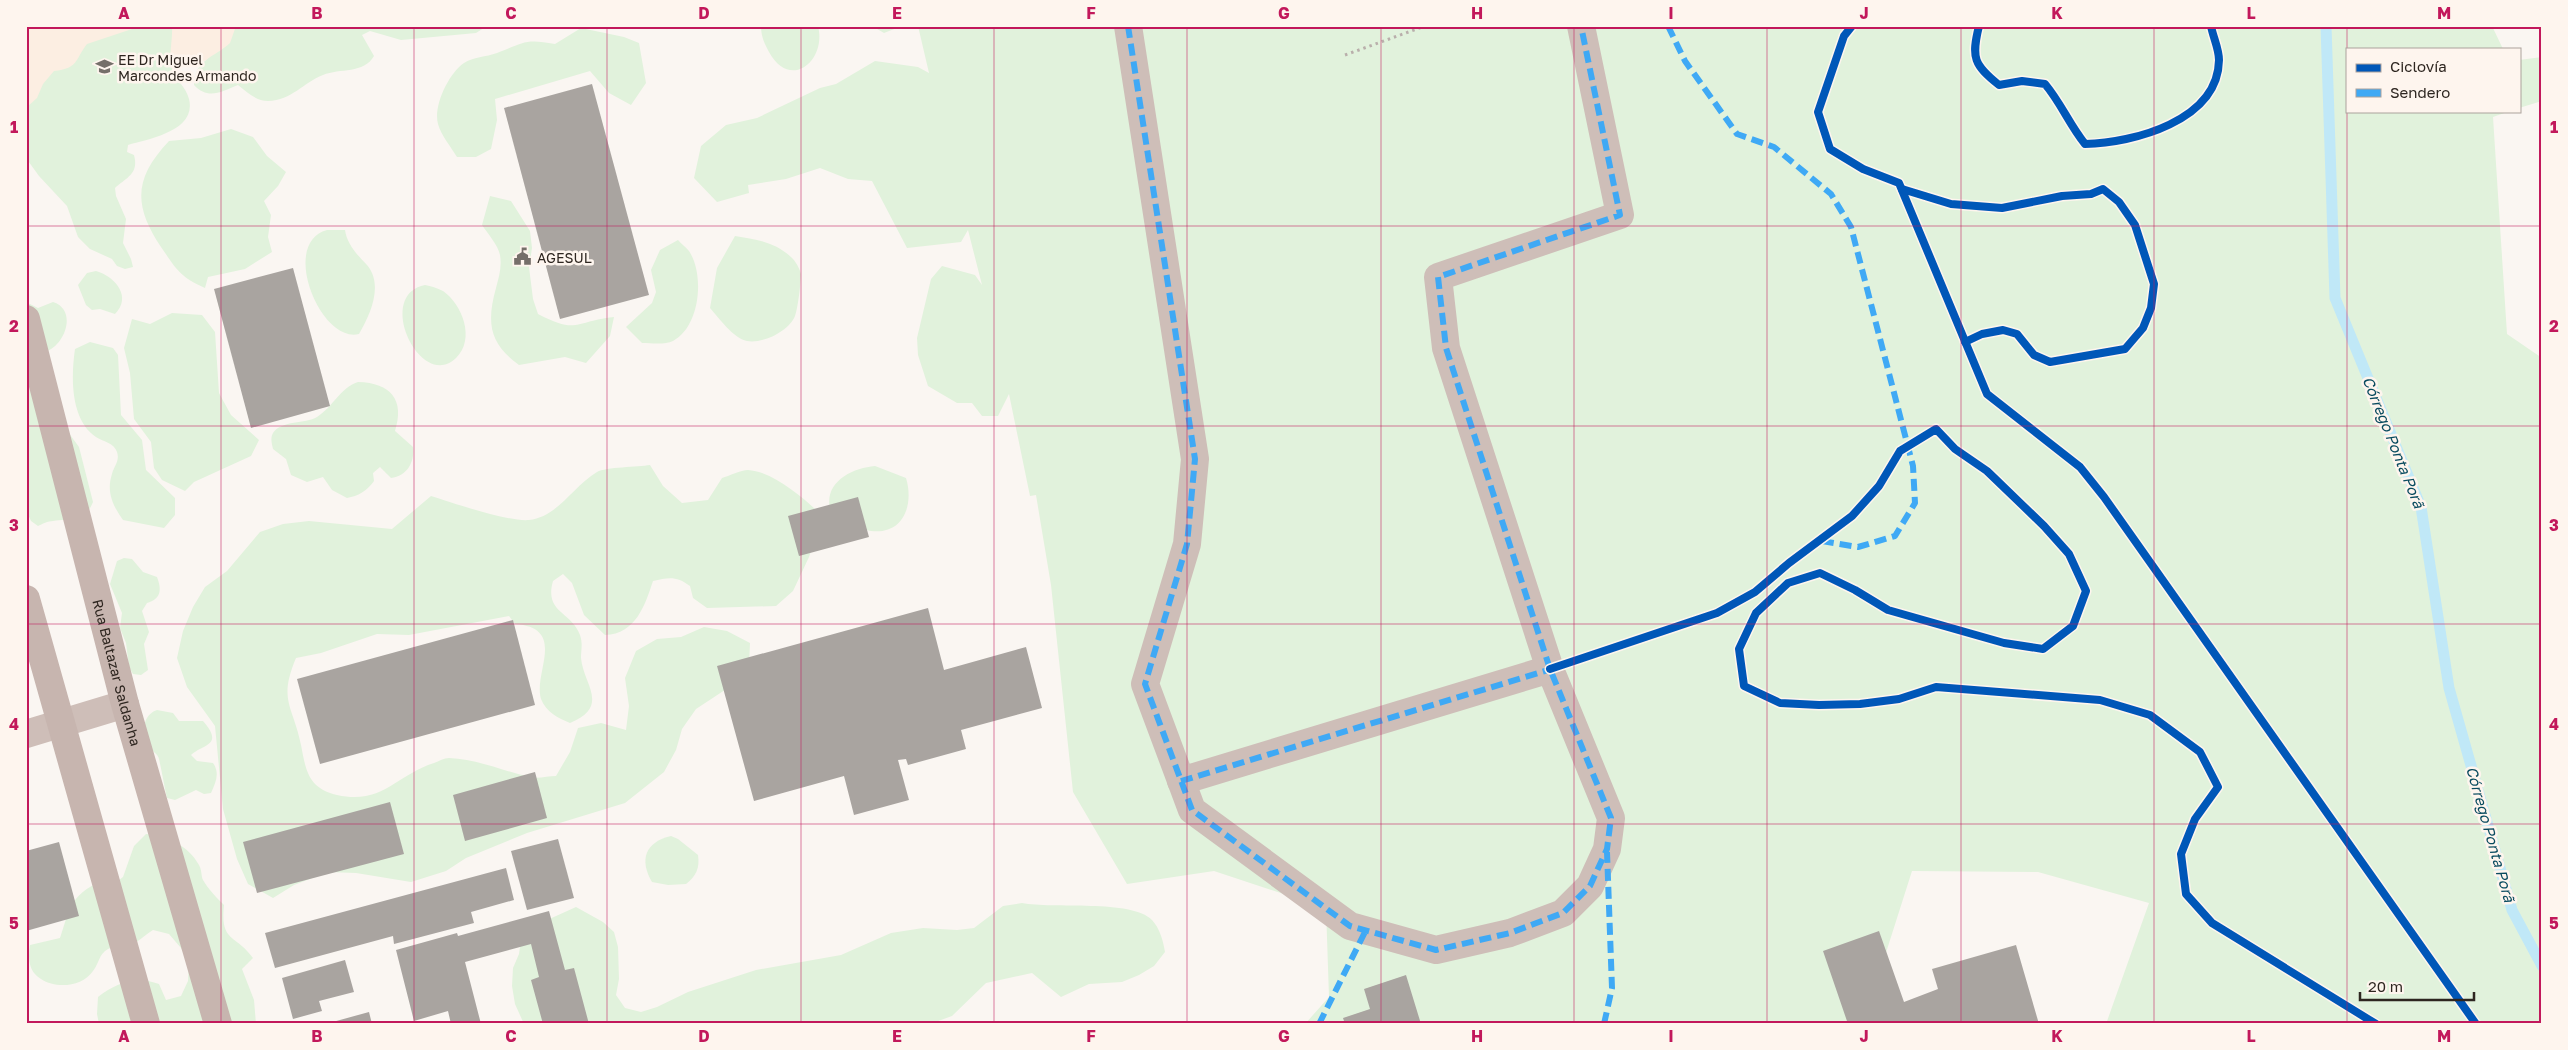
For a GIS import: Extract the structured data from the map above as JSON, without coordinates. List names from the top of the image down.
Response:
{
  "streets": {
    "main road": ["Rua Baltazar Saldanha"]
  },
  "water": ["Córrego Ponta Porã"],
  "places": {
    "school or university": ["EE Dr Miguel Marcondes Armando"],
    "public building": ["AGESUL"]
  },
  "legend": ["Ciclovía", "Sendero"],
  "scale_bar": "20 m",
  "grid": {
    "columns": [
      "A",
      "B",
      "C",
      "D",
      "E",
      "F",
      "G",
      "H",
      "I",
      "J",
      "K",
      "L",
      "M"
    ],
    "rows": [
      "1",
      "2",
      "3",
      "4",
      "5"
    ]
  }
}
